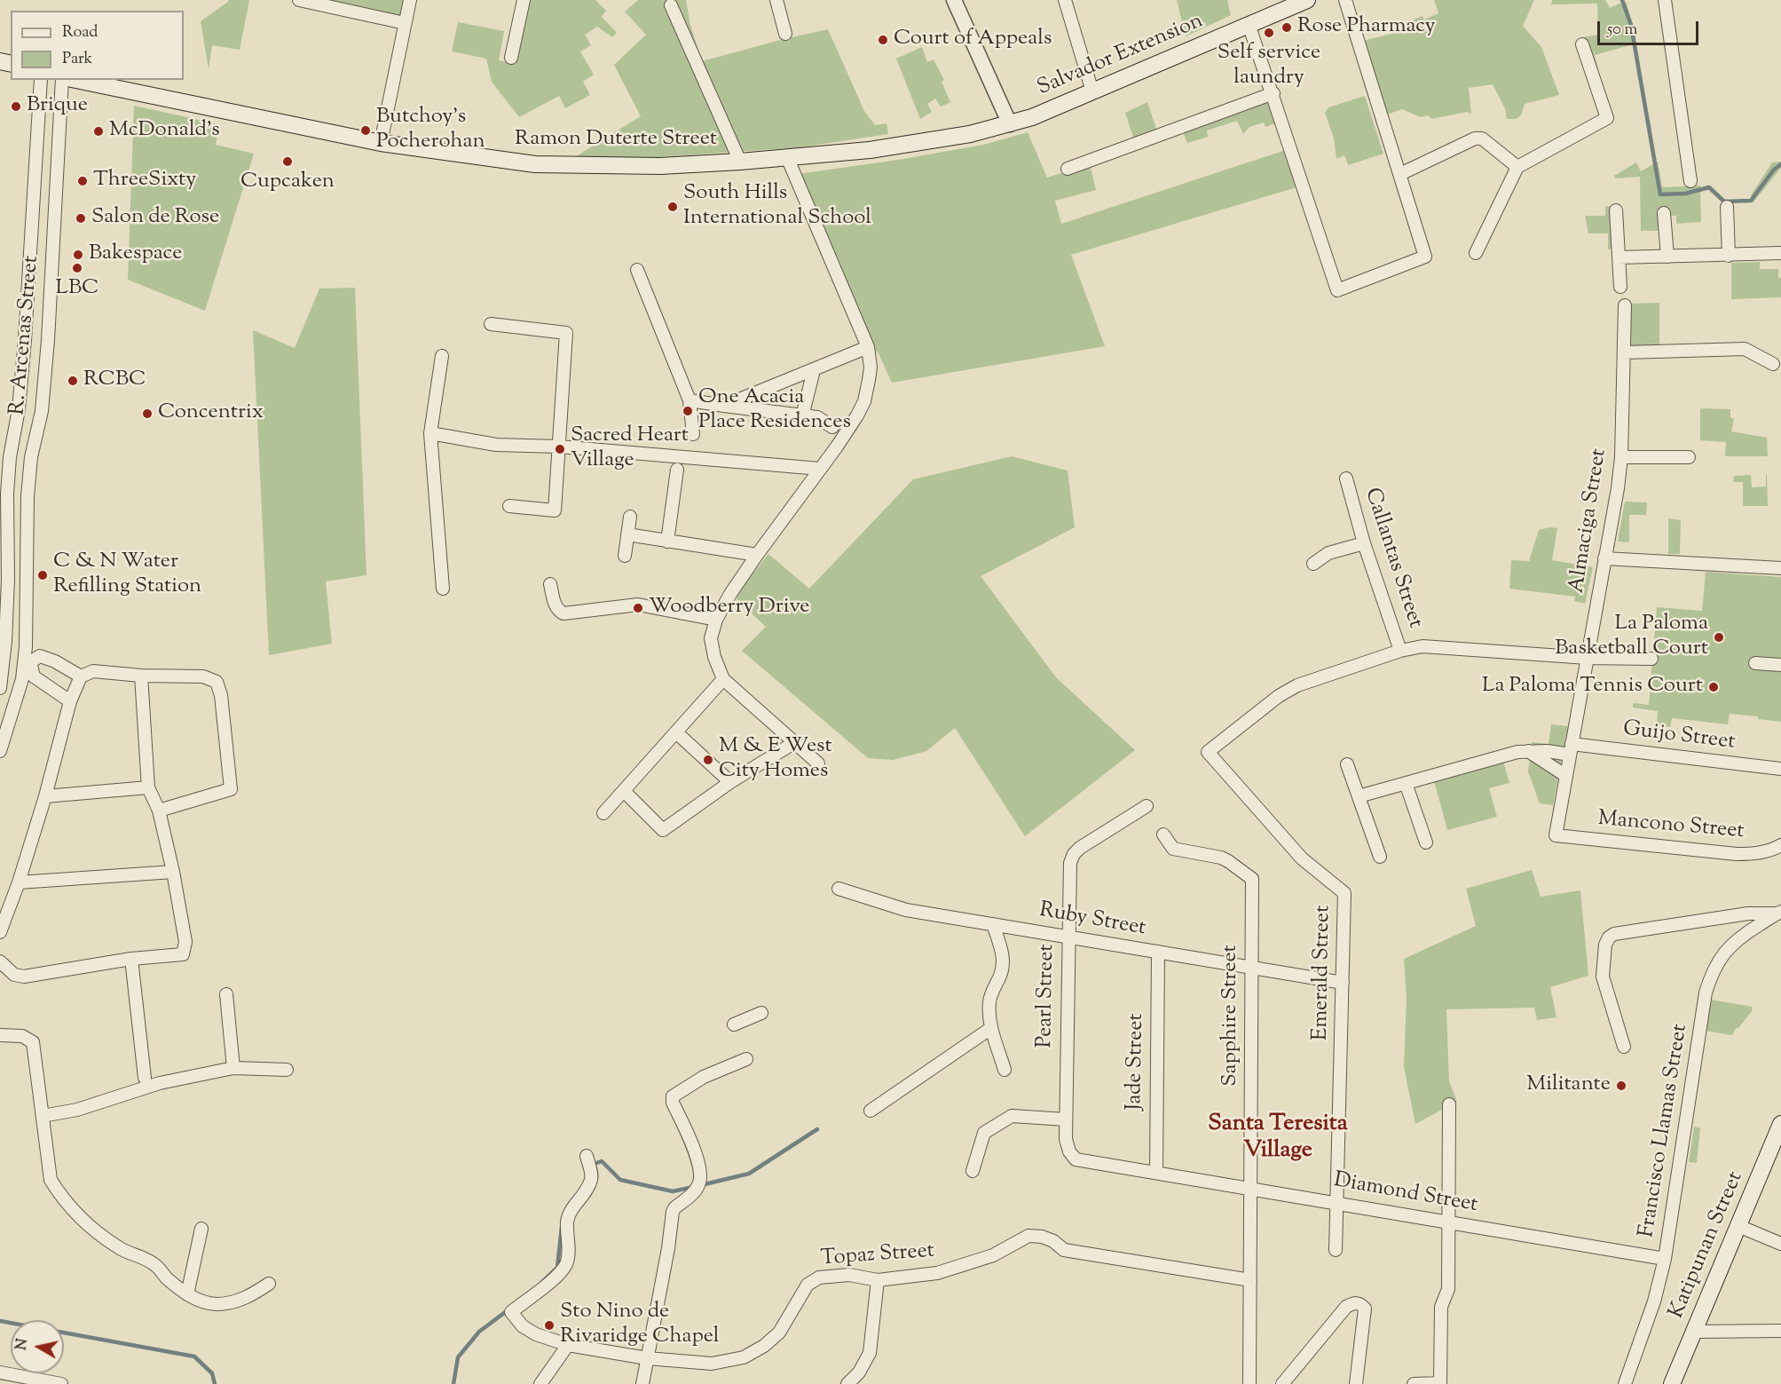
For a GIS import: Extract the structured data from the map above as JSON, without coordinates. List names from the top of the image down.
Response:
{
  "streets": {
    "main road": ["Salvador Extension", "Ramon Duterte Street", "Katipunan Street"],
    "street": [
      "R. Arcenas Street",
      "Almaciga Street",
      "Callantas Street",
      "Guijo Street",
      "Mancono Street",
      "Ruby Street",
      "Emerald Street",
      "Pearl Street",
      "Sapphire Street",
      "Jade Street",
      "Francisco Llamas Street",
      "Diamond Street",
      "Topaz Street"
    ]
  },
  "crossings": [
    ["Salvador Extension", "Ramon Duterte Street"],
    ["Almaciga Street", "Guijo Street"],
    ["Almaciga Street", "Mancono Street"],
    ["Callantas Street", "Emerald Street"],
    ["Ruby Street", "Emerald Street"],
    ["Ruby Street", "Pearl Street"],
    ["Ruby Street", "Sapphire Street"],
    ["Ruby Street", "Jade Street"],
    ["Emerald Street", "Diamond Street"],
    ["Pearl Street", "Diamond Street"],
    ["Sapphire Street", "Diamond Street"],
    ["Sapphire Street", "Topaz Street"],
    ["Jade Street", "Diamond Street"],
    ["Francisco Llamas Street", "Diamond Street"]
  ],
  "districts": ["Santa Teresita Village"],
  "places": [
    "Rose Pharmacy",
    "Self service laundry",
    "Court of Appeals",
    "Brique",
    "Butchoy's Pocherohan",
    "McDonald's",
    "Cupcaken",
    "ThreeSixty",
    "South Hills International School",
    "Salon de Rose",
    "Bakespace",
    "LBC",
    "RCBC",
    "One Acacia Place Residences",
    "Concentrix",
    "Sacred Heart Village",
    "C & N Water Refilling Station",
    "Woodberry Drive",
    "La Paloma Basketball Court",
    "La Paloma Tennis Court",
    "M & E West City Homes",
    "Militante",
    "Sto Nino de Rivaridge Chapel"
  ],
  "legend": ["Road", "Park"],
  "scale_bar": "50 m",
  "north": "left"
}
